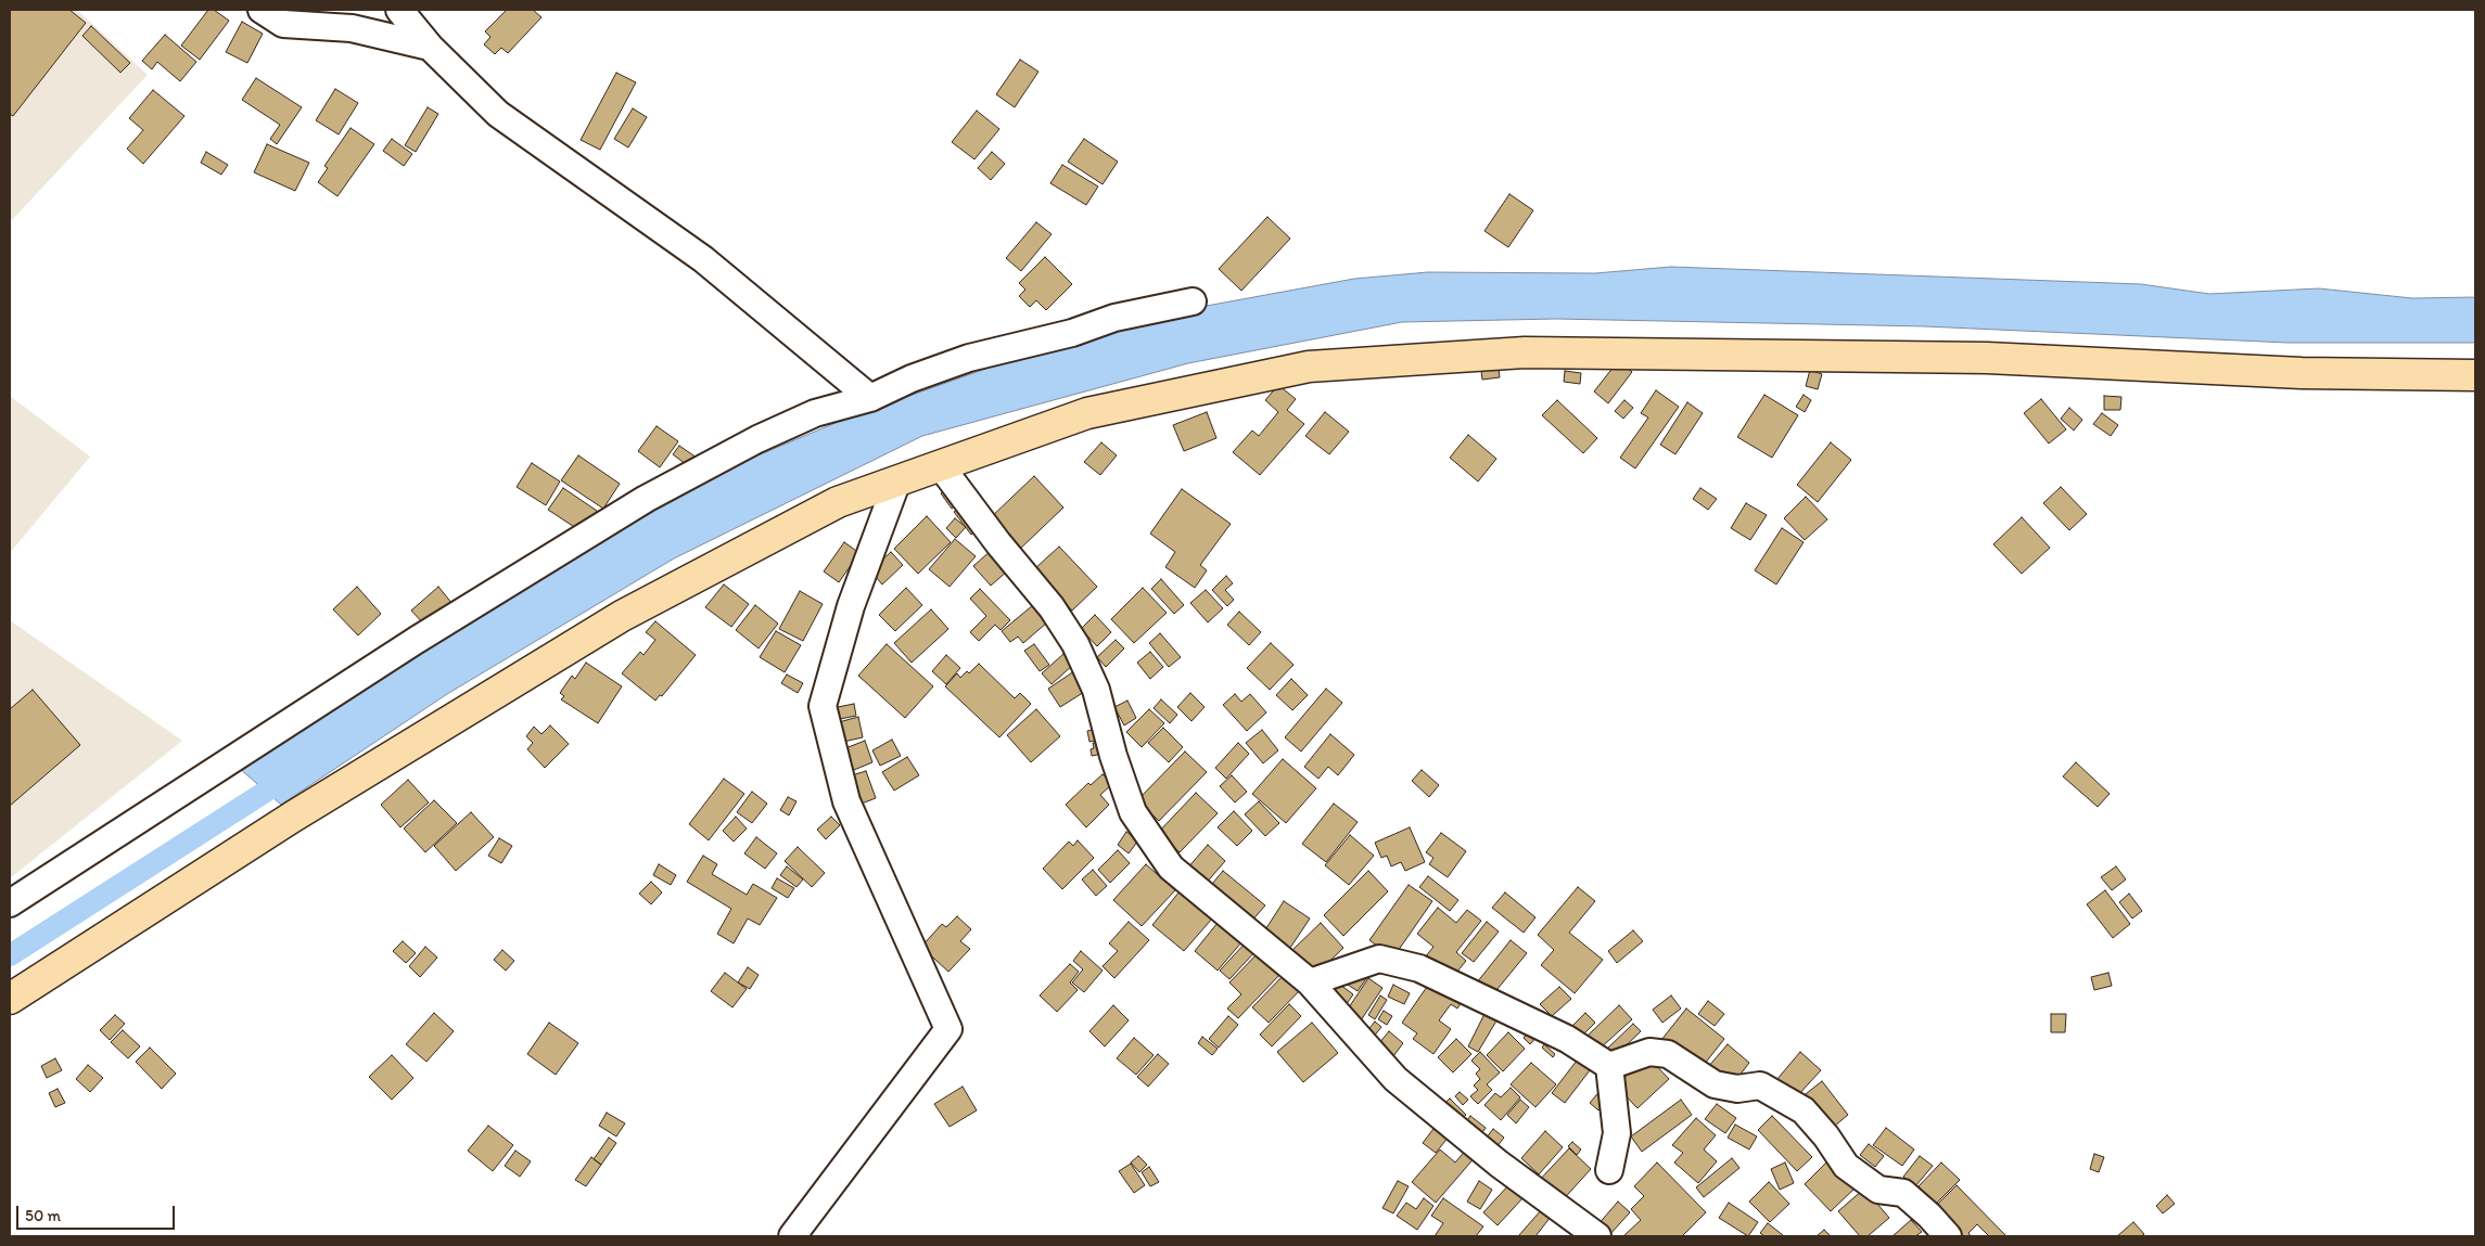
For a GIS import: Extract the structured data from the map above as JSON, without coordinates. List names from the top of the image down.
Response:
{
  "scale_bar": "50 m"
}
